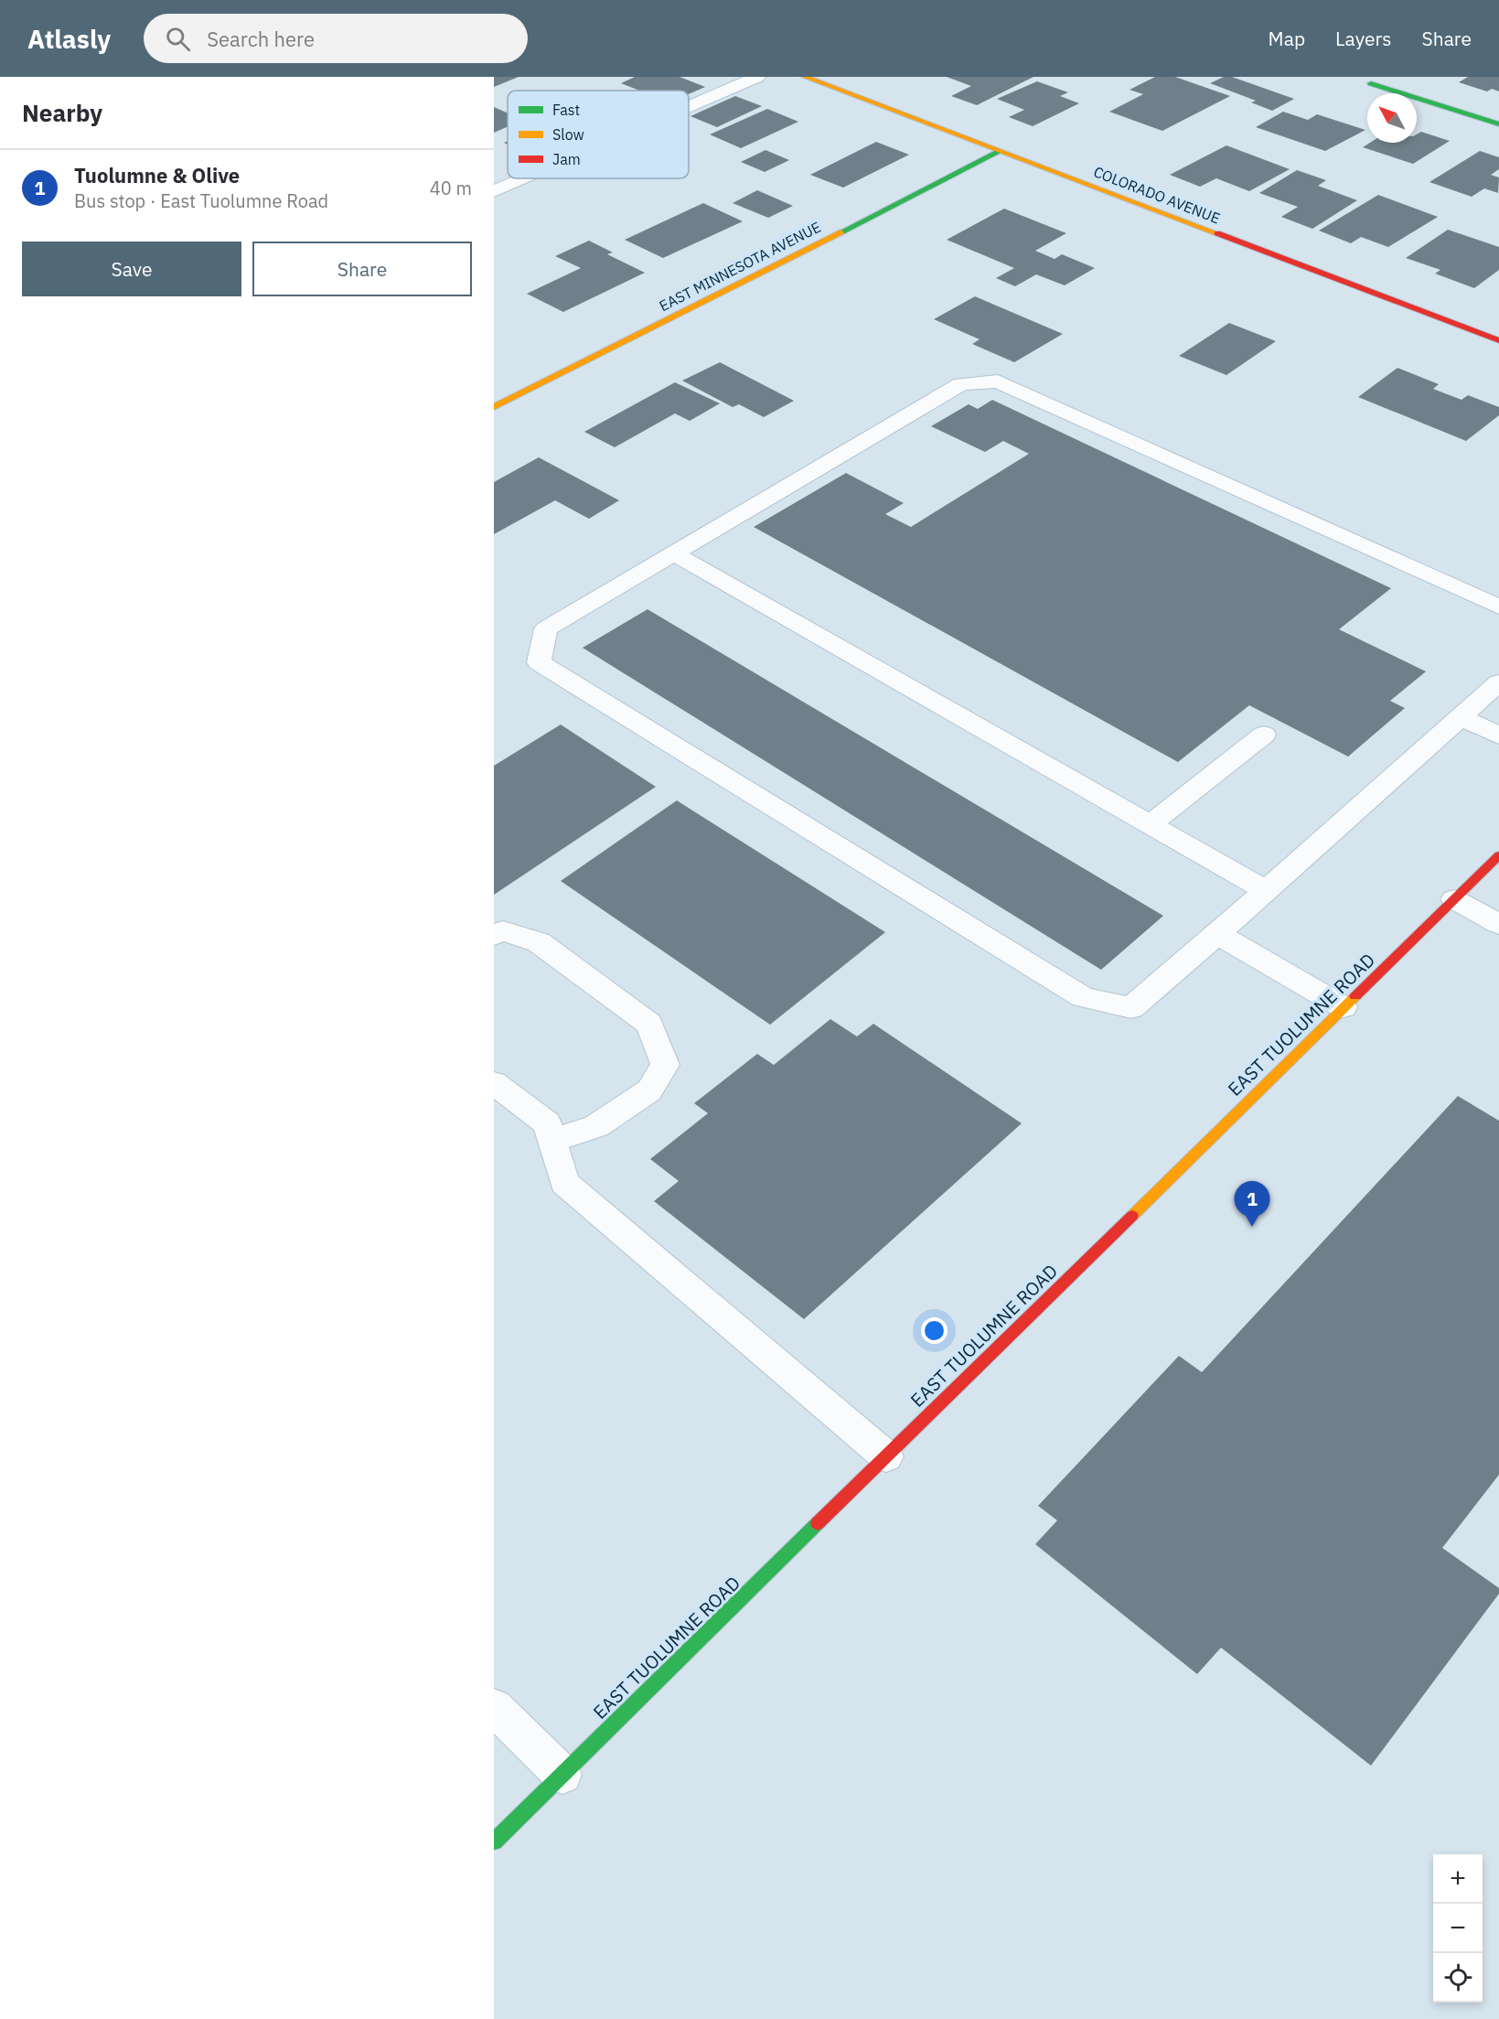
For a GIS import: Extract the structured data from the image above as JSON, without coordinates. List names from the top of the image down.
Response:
{
  "streets": {
    "street": ["COLORADO AVENUE", "EAST MINNESOTA AVENUE", "EAST TUOLUMNE ROAD"]
  },
  "crossings": [
    ["COLORADO AVENUE", "EAST MINNESOTA AVENUE"]
  ],
  "legend": ["Fast", "Slow", "Jam"],
  "north": "top left",
  "page": {
    "header": "Atlasly",
    "search": "Search here",
    "nav": ["Map", "Layers", "Share"],
    "heading": "Nearby",
    "list": [
      {
        "mark": "1",
        "name": "Tuolumne & Olive",
        "note": "Bus stop · East Tuolumne Road",
        "value": "40 m"
      }
    ],
    "buttons": ["Save", "Share"],
    "pins": "1",
    "map_buttons": ["+", "−"]
  }
}
